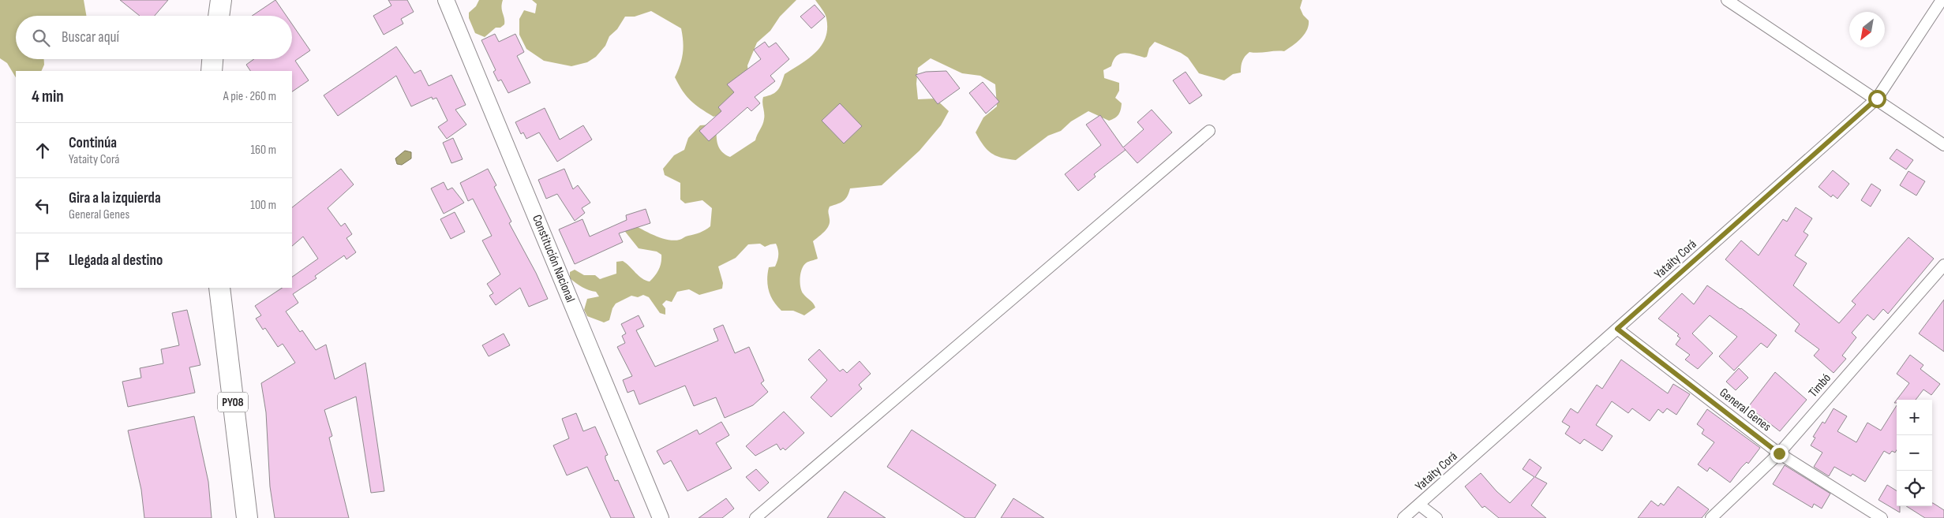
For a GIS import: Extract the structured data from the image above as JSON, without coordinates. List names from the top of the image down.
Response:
{
  "streets": {
    "highway": ["PY08"],
    "street": [
      "Constitución Nacional",
      "Yataity Corá",
      "Timbó",
      "General Genes"
    ]
  },
  "crossings": [
    ["Yataity Corá", "General Genes"],
    ["Timbó", "General Genes"]
  ],
  "north": "bottom left",
  "page": {
    "search": "Buscar aquí",
    "heading": ["4 min", "A pie · 260 m"],
    "list": [
      ["Continúa", "Yataity Corá", "160 m"],
      ["Gira a la izquierda", "General Genes", "100 m"],
      "Llegada al destino"
    ],
    "map_buttons": ["+", "−"]
  }
}
